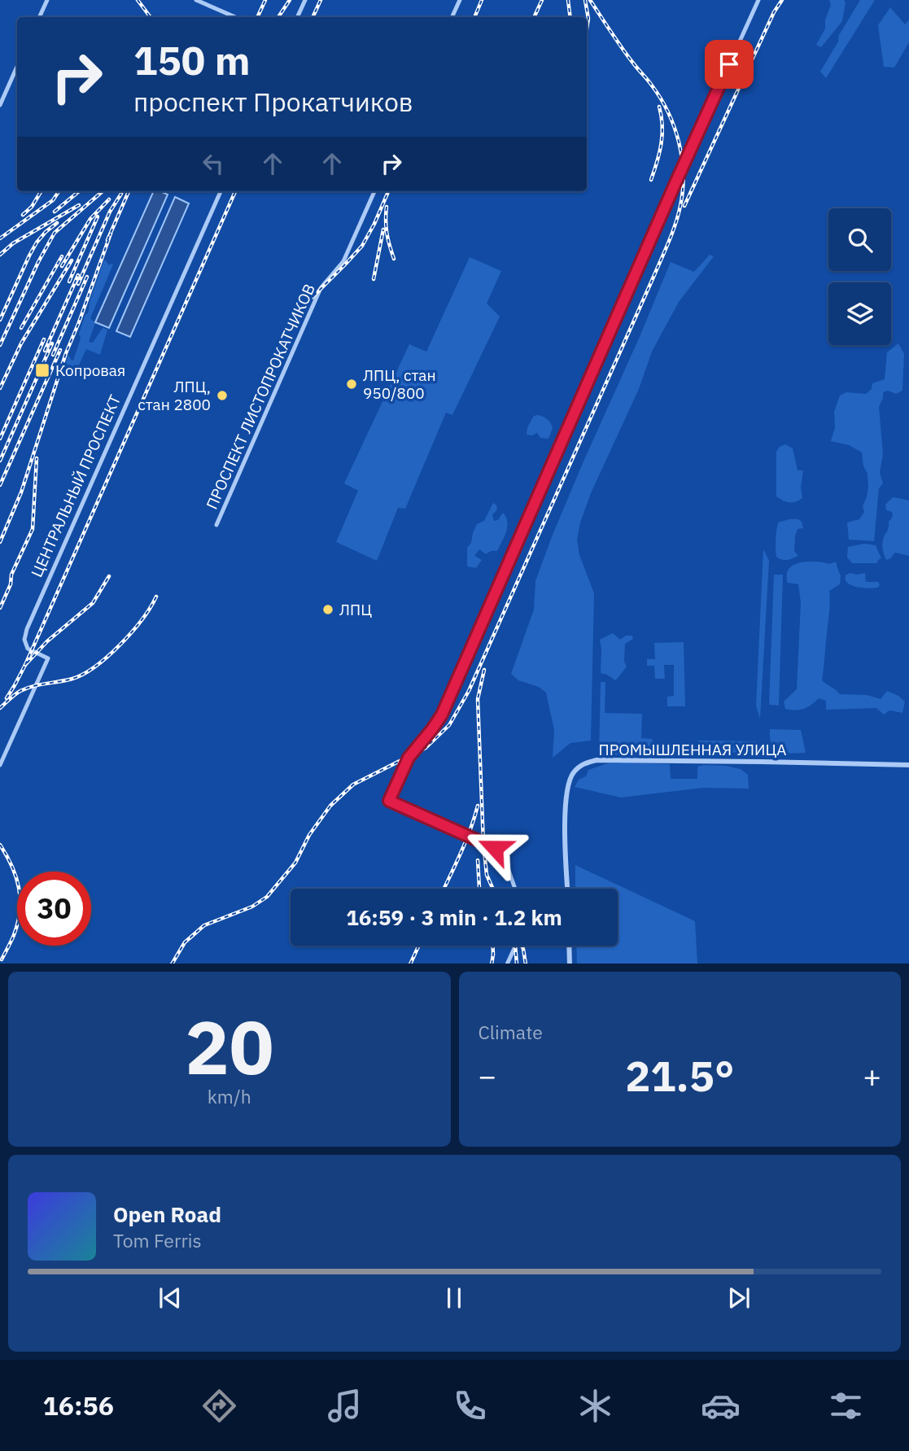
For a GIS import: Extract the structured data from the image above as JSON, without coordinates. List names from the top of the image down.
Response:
{
  "streets": {
    "street": ["ПРОСПЕКТ ЛИСТОПРОКАТЧИКОВ", "ЦЕНТРАЛЬНЫЙ ПРОСПЕКТ", "ПРОМЫШЛЕННАЯ УЛИЦА"]
  },
  "places": {
    "transit": ["Копровая"],
    "other": ["ЛПЦ, стан 950/800", "ЛПЦ, стан 2800", "ЛПЦ"]
  },
  "page": {
    "turn": ["150 m", "проспект Прокатчиков"],
    "limit": "30",
    "trip": "16:59 · 3 min · 1.2 km",
    "tile": [
      ["20", "km/h"],
      "Climate"
    ],
    "heat": ["−", "21.5°", "+"],
    "song": ["Open Road", "Tom Ferris"],
    "tabs": "16:56"
  }
}
